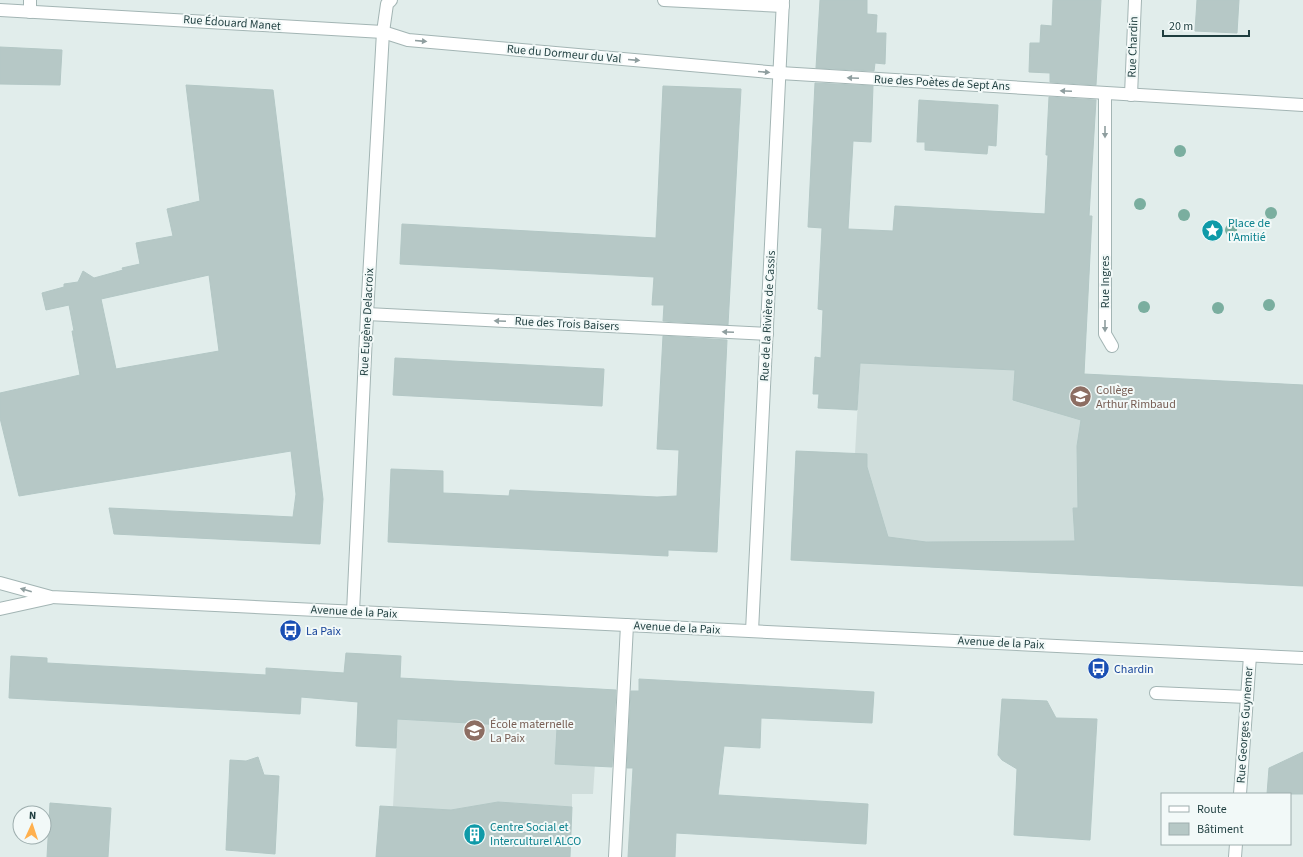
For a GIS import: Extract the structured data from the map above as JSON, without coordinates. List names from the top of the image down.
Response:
{
  "streets": {
    "street": [
      "Rue Édouard Manet",
      "Rue Chardin",
      "Rue du Dormeur du Val",
      "Rue des Poètes de Sept Ans",
      "Rue Ingres",
      "Rue de la Rivière de Cassis",
      "Rue Eugène Delacroix",
      "Rue des Trois Baisers",
      "Avenue de la Paix",
      "Rue Georges Guynemer"
    ]
  },
  "crossings": [
    ["Rue Édouard Manet", "Rue du Dormeur du Val"],
    ["Rue Édouard Manet", "Rue Eugène Delacroix"],
    ["Rue Chardin", "Rue des Poètes de Sept Ans"],
    ["Rue du Dormeur du Val", "Rue des Poètes de Sept Ans"],
    ["Rue du Dormeur du Val", "Rue de la Rivière de Cassis"],
    ["Rue du Dormeur du Val", "Rue Eugène Delacroix"],
    ["Rue des Poètes de Sept Ans", "Rue Ingres"],
    ["Rue des Poètes de Sept Ans", "Rue de la Rivière de Cassis"],
    ["Rue de la Rivière de Cassis", "Rue des Trois Baisers"],
    ["Rue de la Rivière de Cassis", "Avenue de la Paix"],
    ["Rue Eugène Delacroix", "Rue des Trois Baisers"],
    ["Rue Eugène Delacroix", "Avenue de la Paix"],
    ["Avenue de la Paix", "Rue Georges Guynemer"]
  ],
  "one_way": [
    "Rue du Dormeur du Val",
    "Rue des Poètes de Sept Ans",
    "Rue Ingres",
    "Rue des Trois Baisers"
  ],
  "places": {
    "place": ["Place de l'Amitié"],
    "school or university": ["Collège Arthur Rimbaud", "École maternelle La Paix"],
    "bus stop": ["La Paix", "Chardin"],
    "building": ["Centre Social et Interculturel ALCO"]
  },
  "legend": ["Route", "Bâtiment"],
  "scale_bar": "20 m",
  "north": "top"
}
